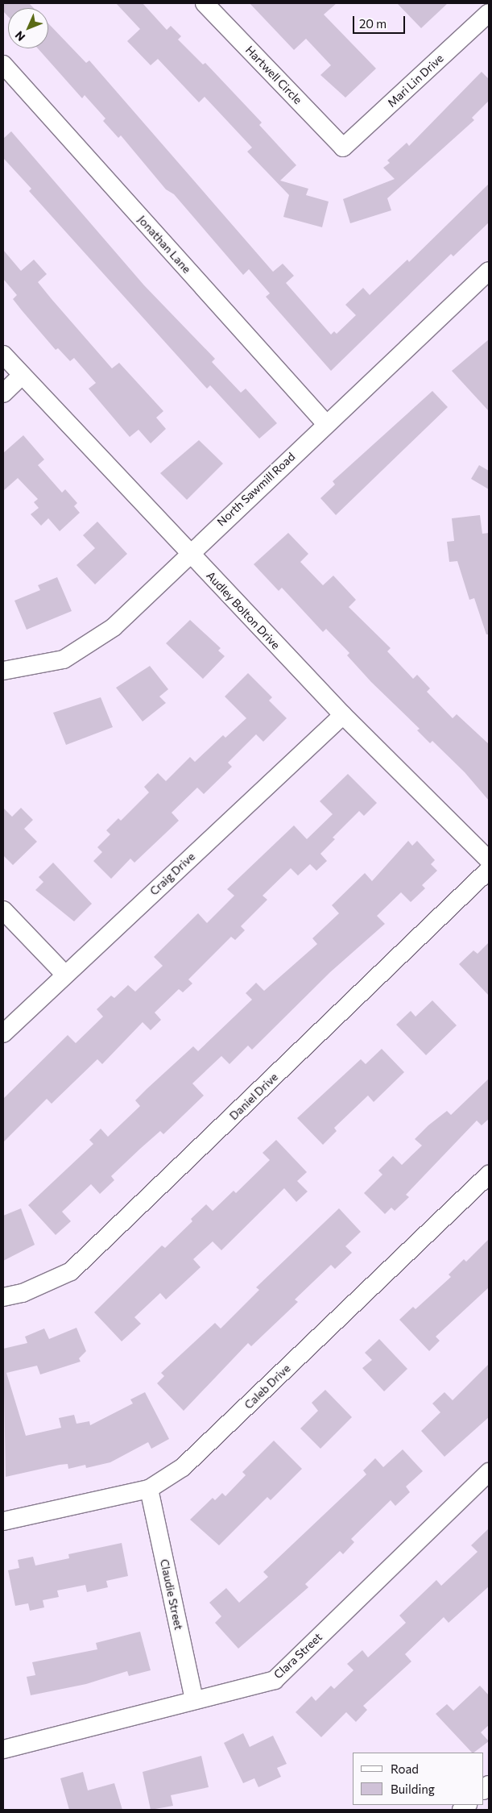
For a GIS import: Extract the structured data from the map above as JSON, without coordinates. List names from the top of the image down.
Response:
{
  "streets": {
    "street": [
      "Hartwell Circle",
      "Mari Lin Drive",
      "Jonathan Lane",
      "North Sawmill Road",
      "Audley Bolton Drive",
      "Craig Drive",
      "Daniel Drive",
      "Caleb Drive",
      "Claudie Street",
      "Clara Street"
    ]
  },
  "crossings": [
    ["Hartwell Circle", "Mari Lin Drive"],
    ["Jonathan Lane", "North Sawmill Road"],
    ["North Sawmill Road", "Audley Bolton Drive"],
    ["Audley Bolton Drive", "Craig Drive"],
    ["Caleb Drive", "Claudie Street"],
    ["Claudie Street", "Clara Street"]
  ],
  "legend": ["Road", "Building"],
  "scale_bar": "20 m",
  "north": "bottom left"
}
